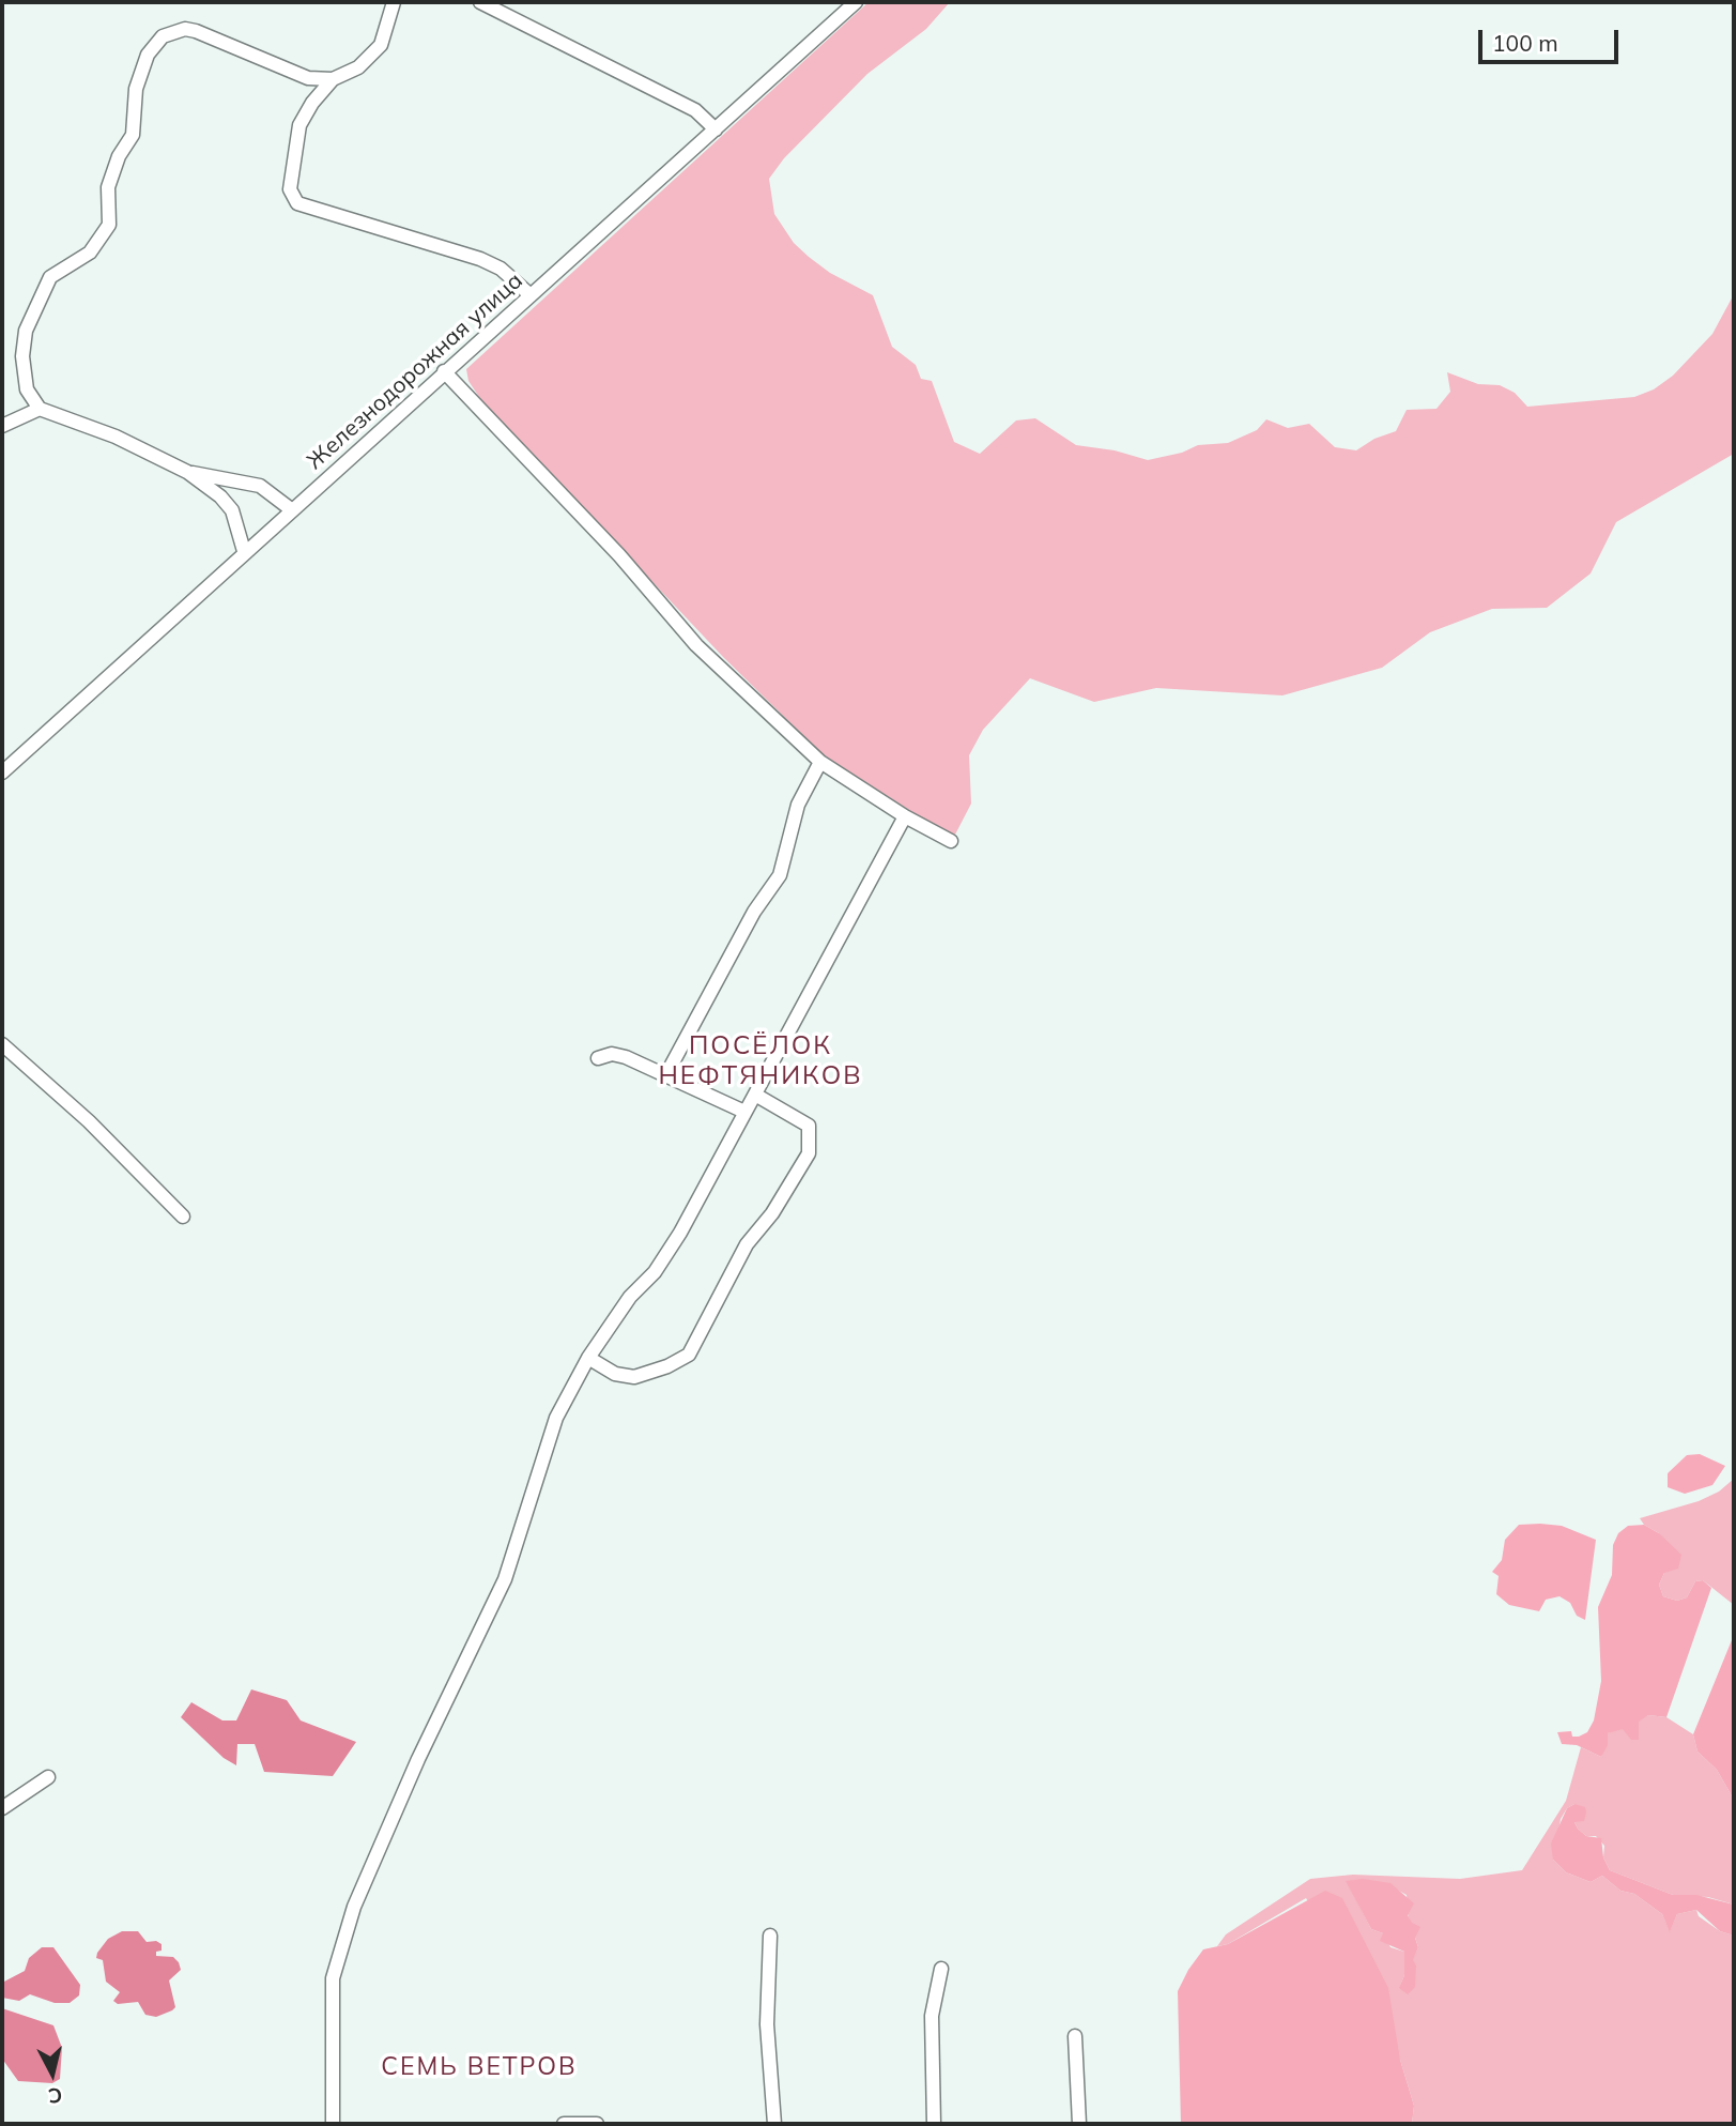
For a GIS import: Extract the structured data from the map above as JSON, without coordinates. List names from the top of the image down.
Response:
{
  "streets": {
    "street": ["Железнодорожная улица"]
  },
  "districts": ["ПОСЁЛОК НЕФТЯНИКОВ", "СЕМЬ ВЕТРОВ"],
  "scale_bar": "100 m",
  "north": "bottom"
}
